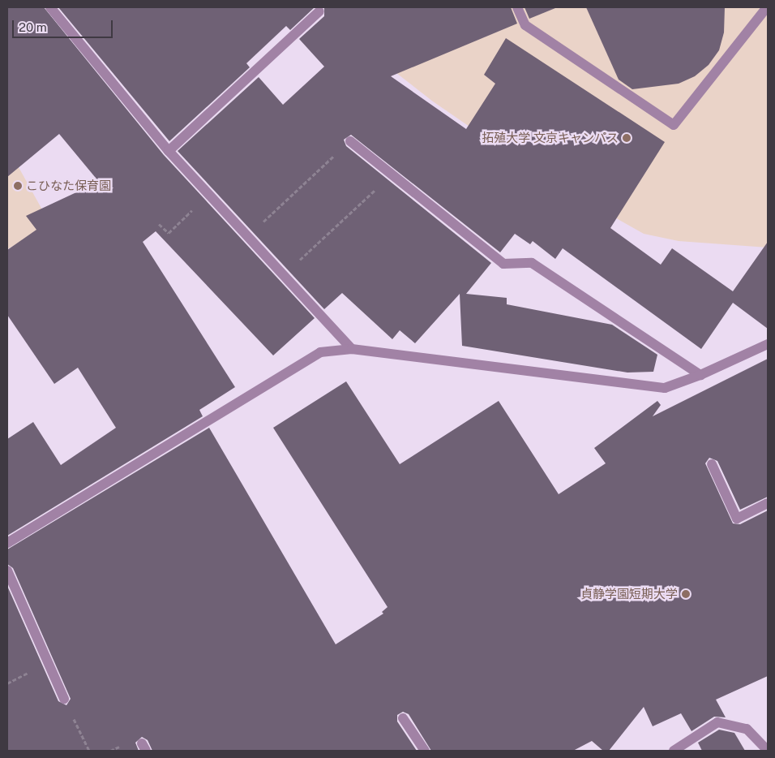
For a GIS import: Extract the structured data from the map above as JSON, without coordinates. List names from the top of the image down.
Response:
{
  "places": ["拓殖大学 文京キャンパス", "こひなた保育園", "貞静学園短期大学"],
  "scale_bar": "20 m"
}
